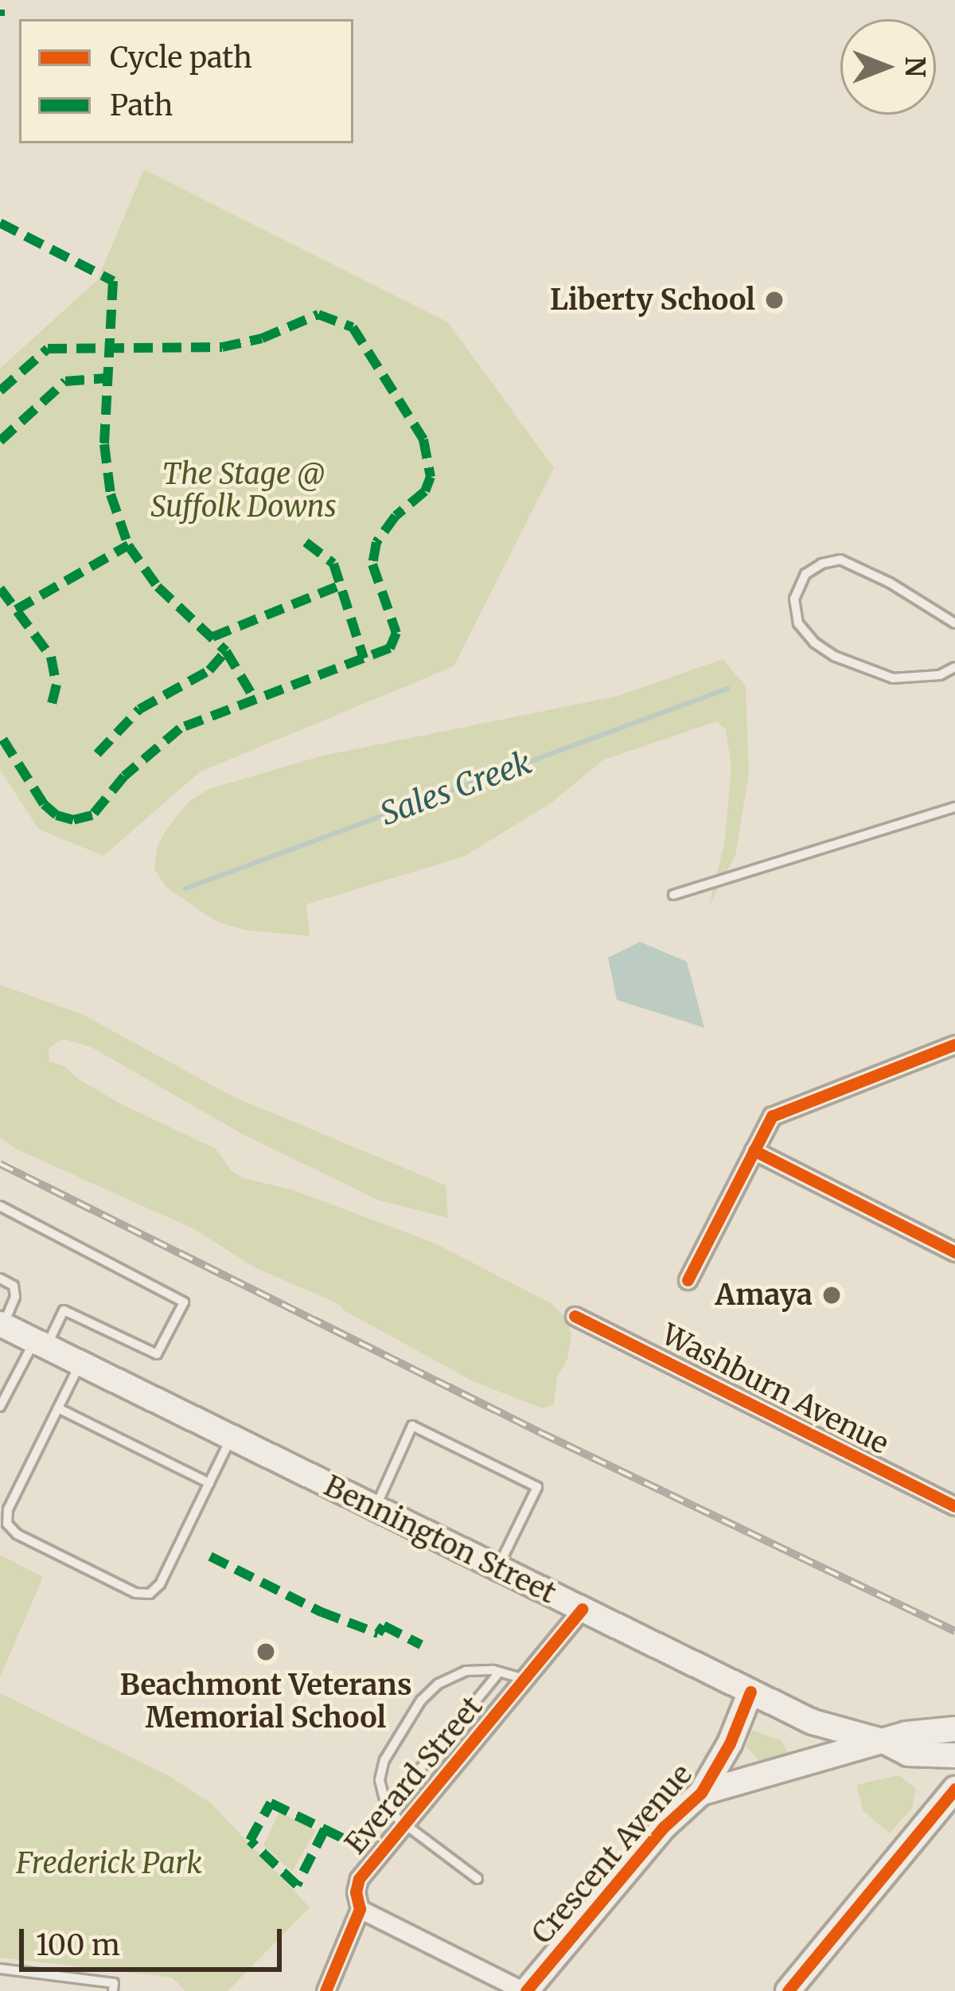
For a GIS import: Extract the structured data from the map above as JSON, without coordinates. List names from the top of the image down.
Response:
{
  "streets": {
    "main road": ["Bennington Street", "Crescent Avenue"],
    "street": ["Washburn Avenue", "Everard Street"]
  },
  "crossings": [
    ["Bennington Street", "Everard Street"],
    ["Bennington Street", "Crescent Avenue"]
  ],
  "water": ["Sales Creek"],
  "parks": ["The Stage @ Suffolk Downs", "Frederick Park"],
  "places": ["Liberty School", "Amaya", "Beachmont Veterans Memorial School"],
  "legend": ["Cycle path", "Path"],
  "scale_bar": "100 m",
  "north": "right"
}
